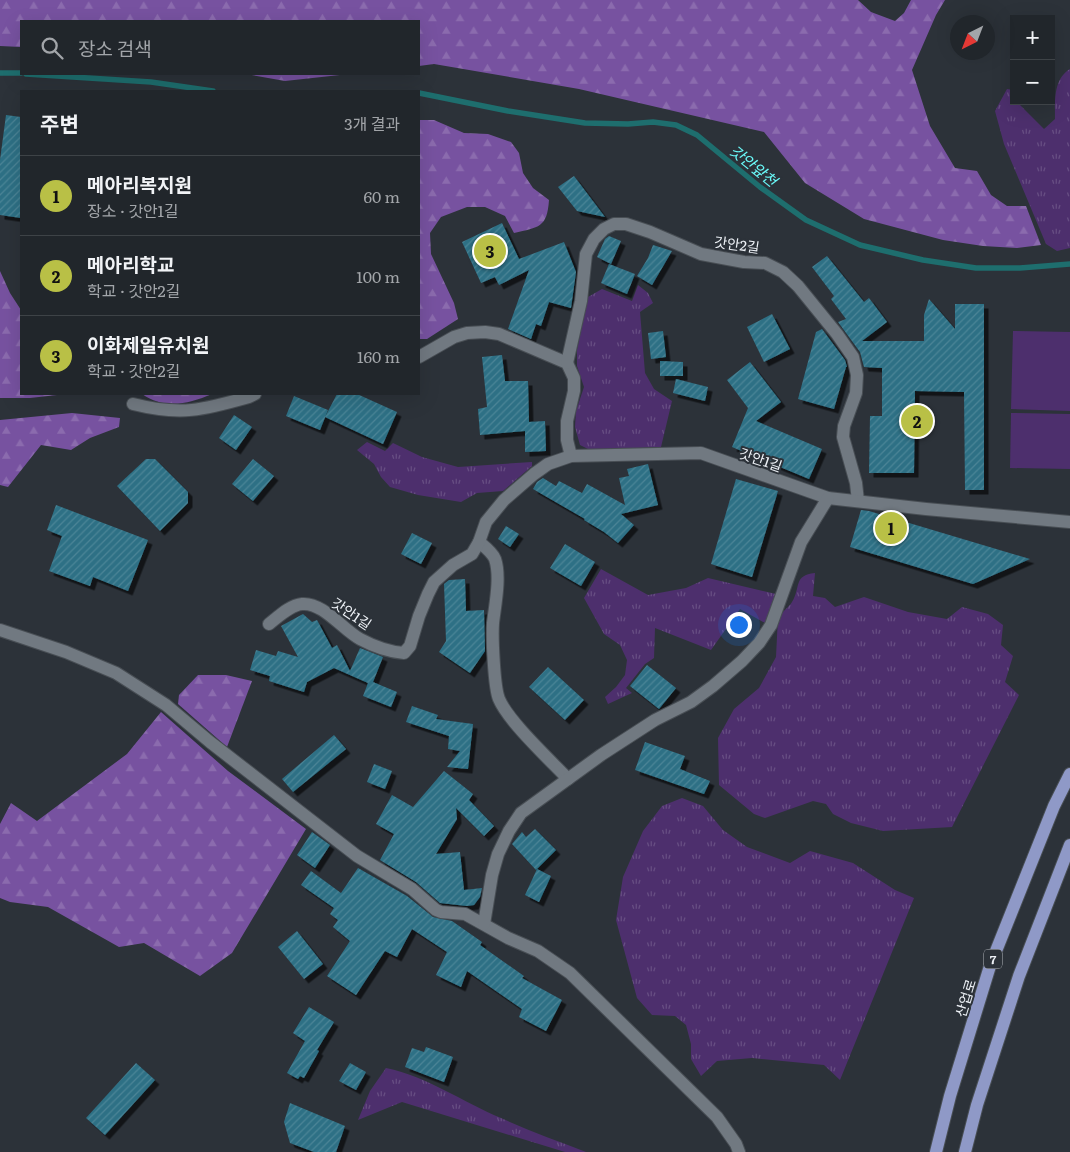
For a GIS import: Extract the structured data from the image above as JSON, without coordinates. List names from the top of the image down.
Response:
{
  "streets": {
    "main road": ["7", "산업로"],
    "street": ["갓안2길", "갓안1길"]
  },
  "crossings": [
    ["갓안2길", "갓안1길"]
  ],
  "water": ["갓안앞천"],
  "north": "bottom left",
  "page": {
    "map_buttons": ["+", "−"],
    "search": "장소 검색",
    "heading": ["주변", "3개 결과"],
    "list": [
      {
        "mark": "1",
        "name": "메아리복지원",
        "note": "장소 · 갓안1길",
        "value": "60 m"
      },
      {
        "mark": "2",
        "name": "메아리학교",
        "note": "학교 · 갓안2길",
        "value": "100 m"
      },
      {
        "mark": "3",
        "name": "이화제일유치원",
        "note": "학교 · 갓안2길",
        "value": "160 m"
      }
    ],
    "pins": ["3", "2", "1"]
  }
}
